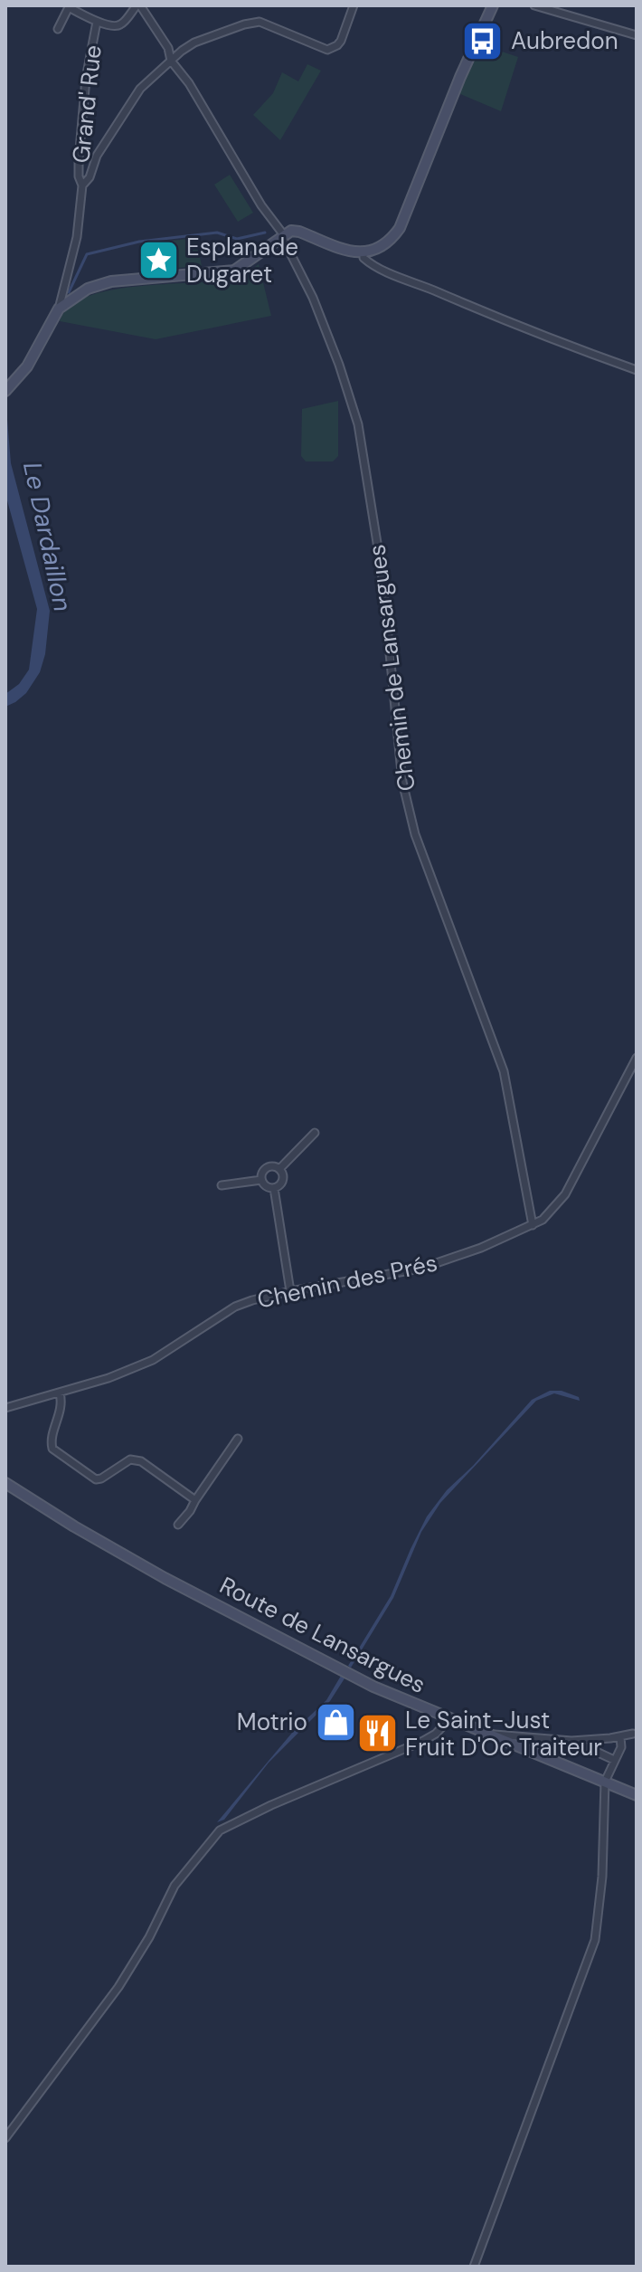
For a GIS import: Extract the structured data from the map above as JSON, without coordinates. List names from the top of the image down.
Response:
{
  "streets": {
    "street": [
      "Grand' Rue",
      "Chemin de Lansargues",
      "Chemin des Prés",
      "Route de Lansargues"
    ]
  },
  "crossings": [
    ["Chemin de Lansargues", "Chemin des Prés"]
  ],
  "water": ["Le Dardaillon"],
  "places": {
    "bus stop": ["Aubredon"],
    "place": ["Esplanade Dugaret"],
    "shop": ["Motrio"],
    "restaurant": ["Le Saint-Just Fruit D'Oc Traiteur"]
  }
}
